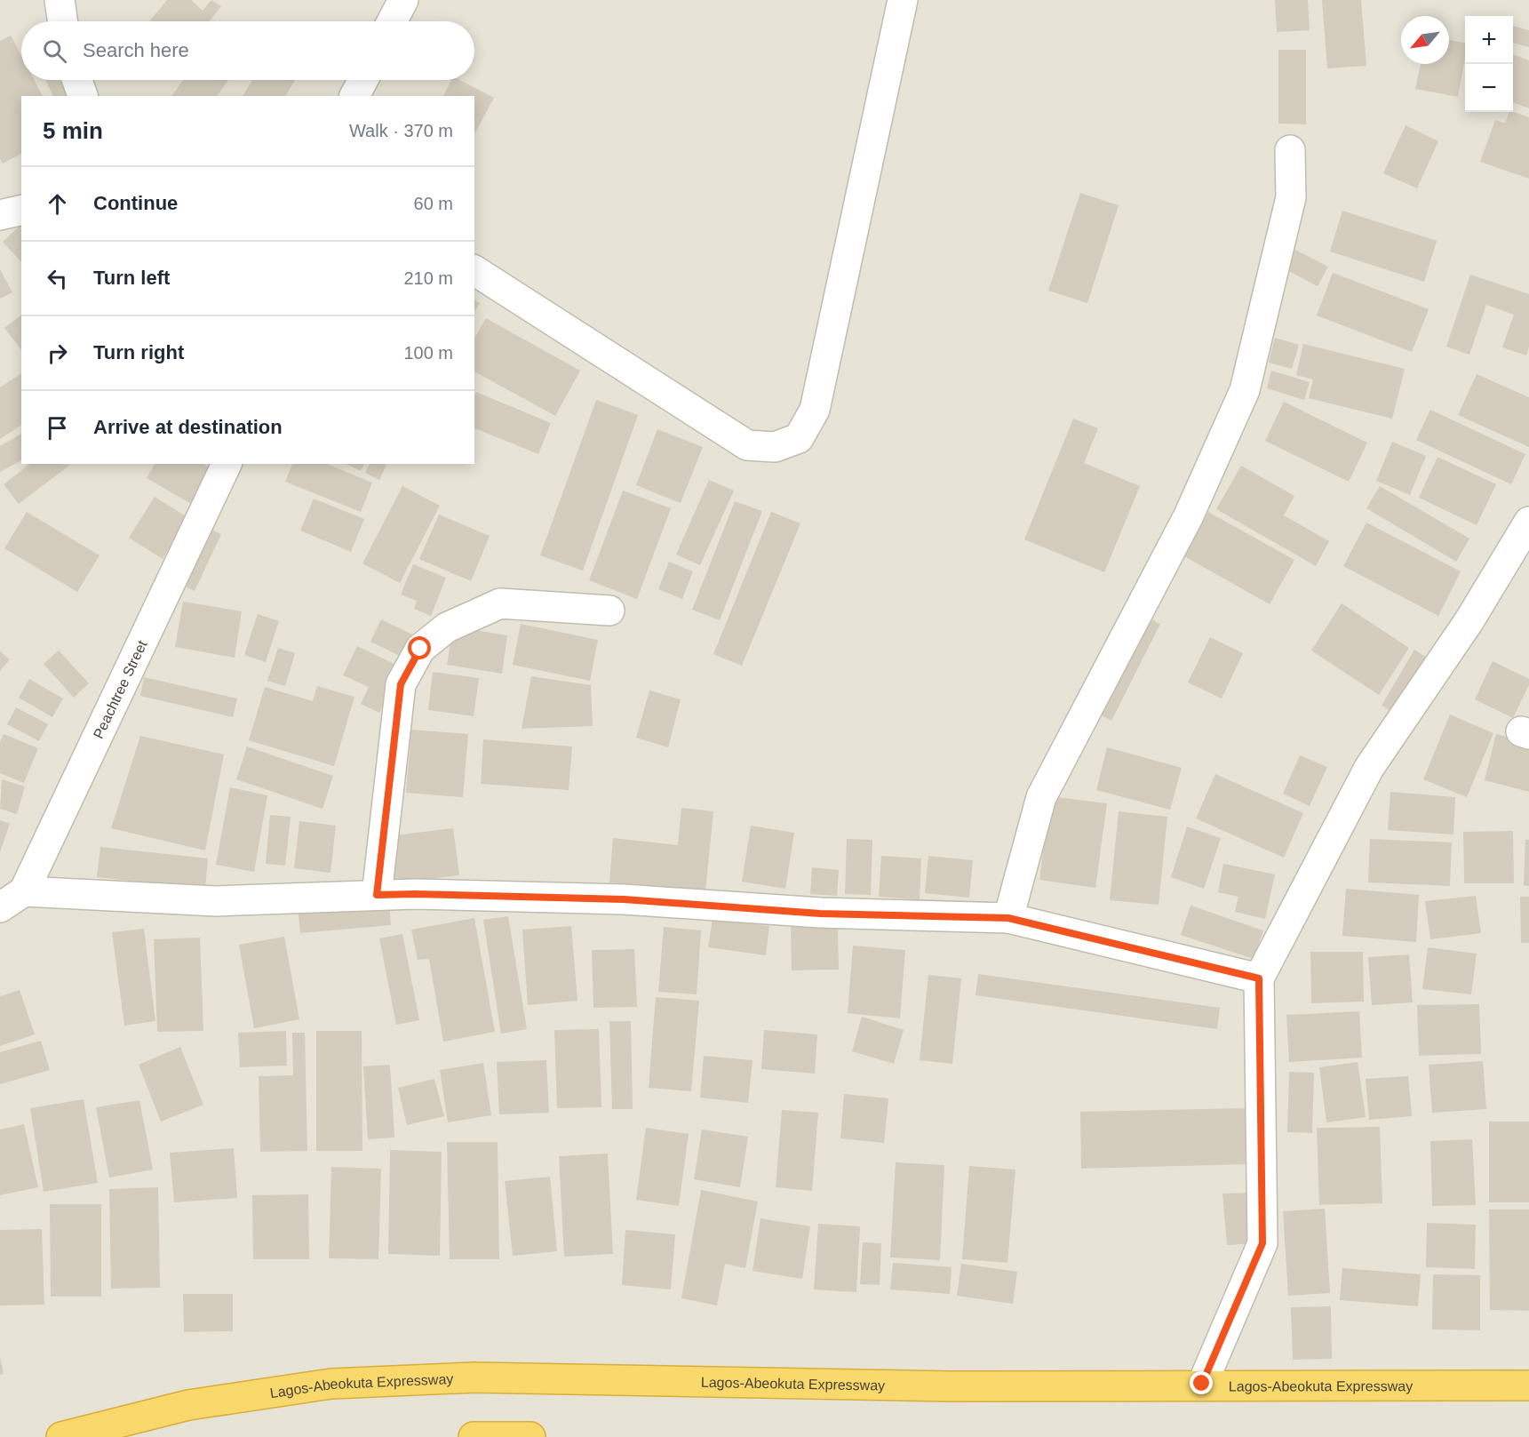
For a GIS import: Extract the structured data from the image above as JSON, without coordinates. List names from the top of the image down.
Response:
{
  "streets": {
    "highway": ["Lagos-Abeokuta Expressway"],
    "street": ["Peachtree Street"]
  },
  "north": "bottom left",
  "page": {
    "map_buttons": ["+", "−"],
    "search": "Search here",
    "heading": ["5 min", "Walk · 370 m"],
    "list": [
      ["Continue", "60 m"],
      ["Turn left", "210 m"],
      ["Turn right", "100 m"],
      "Arrive at destination"
    ]
  }
}
